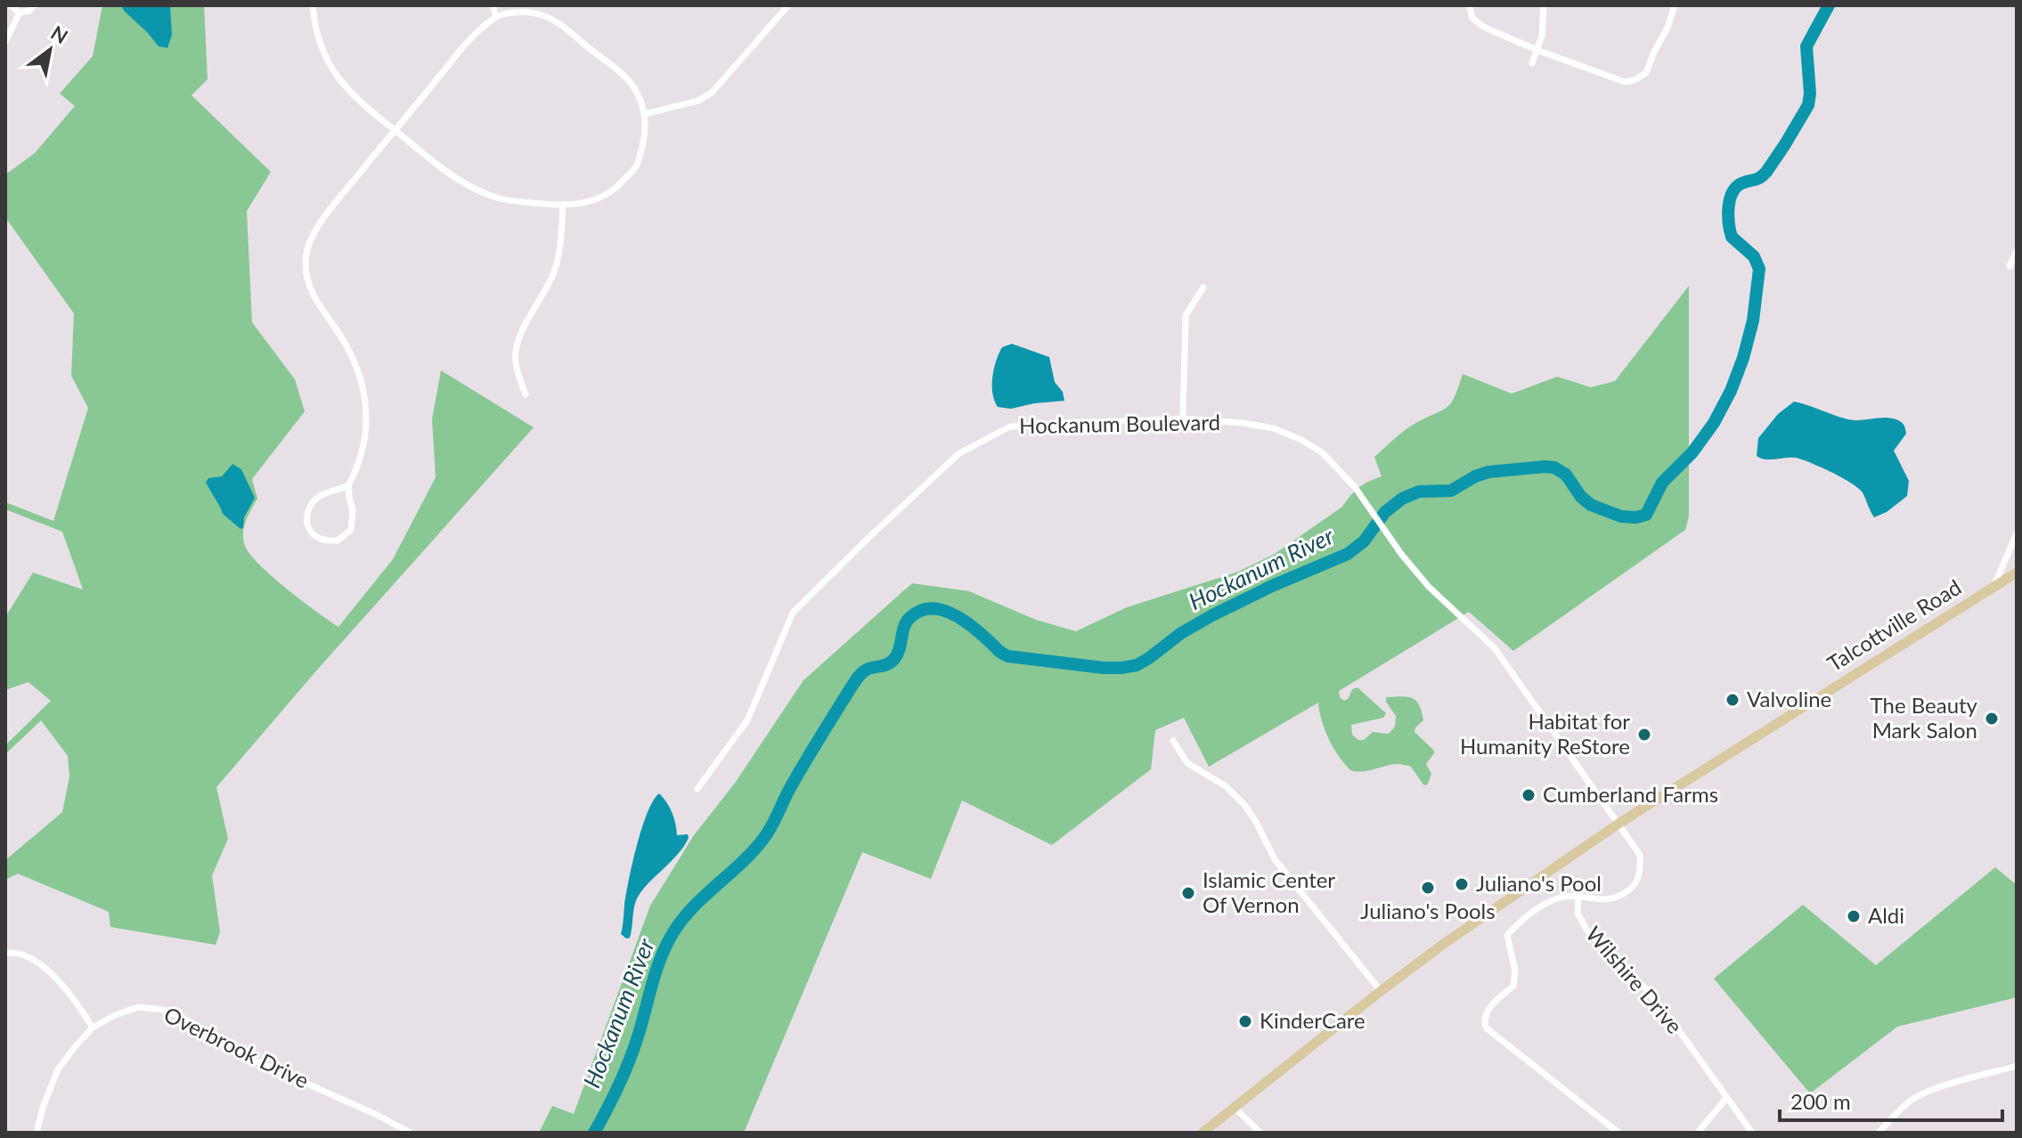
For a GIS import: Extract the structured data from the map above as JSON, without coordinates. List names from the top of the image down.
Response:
{
  "streets": {
    "main road": ["Talcottville Road"],
    "street": ["Hockanum Boulevard", "Wilshire Drive", "Overbrook Drive"]
  },
  "crossings": [
    ["Hockanum Boulevard", "Talcottville Road"],
    ["Hockanum Boulevard", "Wilshire Drive"],
    ["Talcottville Road", "Wilshire Drive"]
  ],
  "water": ["Hockanum River"],
  "places": [
    "Valvoline",
    "The Beauty Mark Salon",
    "Habitat for Humanity ReStore",
    "Cumberland Farms",
    "Juliano's Pool",
    "Juliano's Pools",
    "Islamic Center Of Vernon",
    "Aldi",
    "KinderCare"
  ],
  "scale_bar": "200 m",
  "north": "top right"
}
